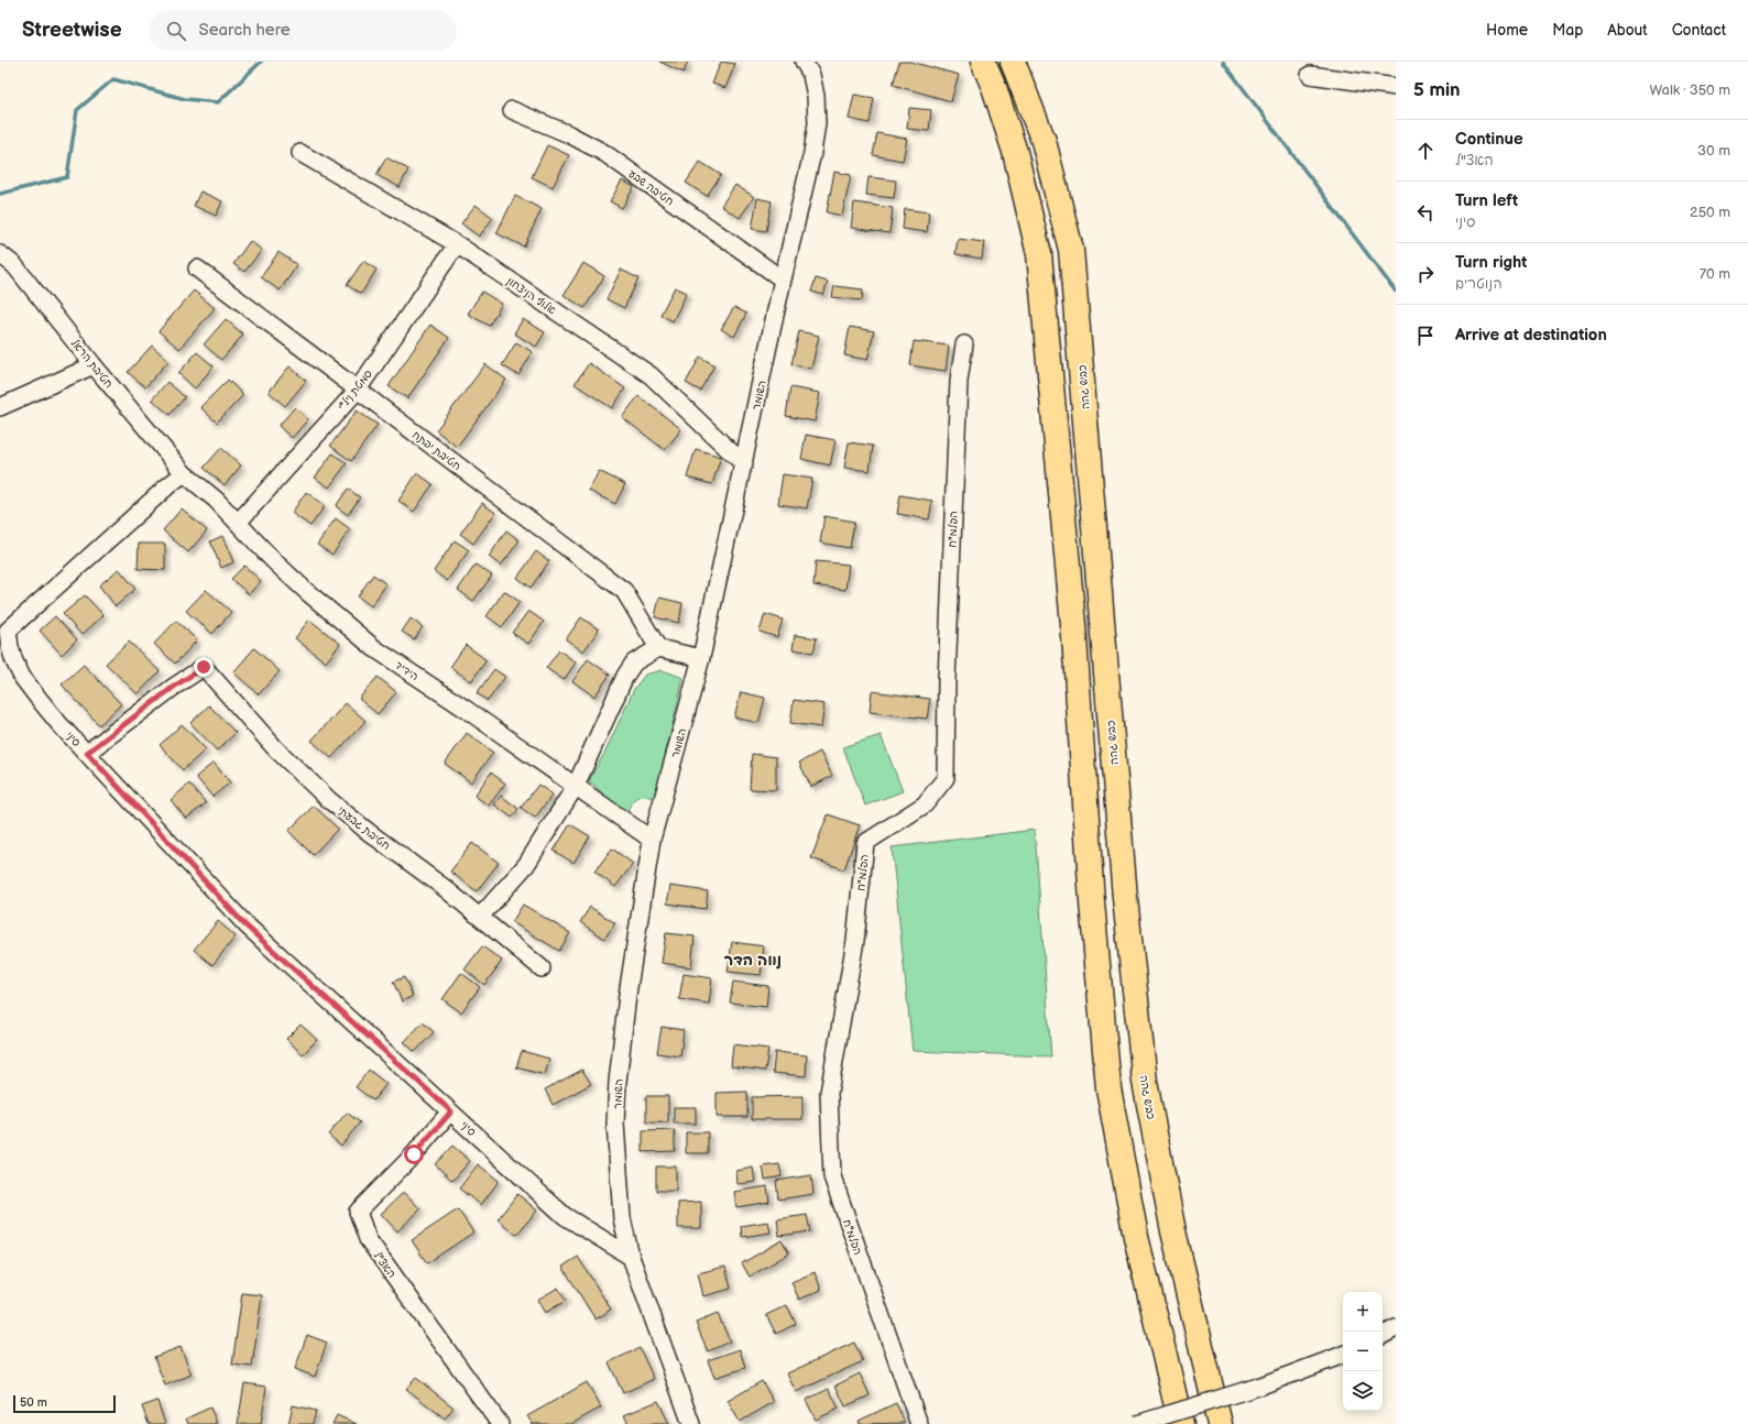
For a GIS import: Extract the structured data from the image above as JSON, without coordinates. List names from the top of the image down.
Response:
{
  "streets": {
    "highway": ["כביש גהה"],
    "street": [
      "חטיבה שבע",
      "אלוף הניצחון",
      "חטיבת הראל",
      "סמטת ניל\"י",
      "השומר",
      "חטיבת יפתח",
      "הפלמ\"ח",
      "הידיד",
      "סיני",
      "חטיבת גבעתי",
      "האצ\"ל"
    ]
  },
  "crossings": [
    ["חטיבה שבע", "השומר"],
    ["אלוף הניצחון", "סמטת ניל\"י"],
    ["אלוף הניצחון", "השומר"],
    ["חטיבת הראל", "הידיד"],
    ["חטיבת הראל", "סיני"],
    ["סמטת ניל\"י", "חטיבת יפתח"],
    ["סמטת ניל\"י", "הידיד"],
    ["השומר", "הידיד"],
    ["השומר", "סיני"],
    ["הידיד", "סיני"],
    ["סיני", "חטיבת גבעתי"],
    ["סיני", "האצ\"ל"]
  ],
  "districts": ["נווה הדר"],
  "scale_bar": "50 m",
  "page": {
    "header": "Streetwise",
    "search": "Search here",
    "nav": [
      "Home",
      "Map",
      "About",
      "Contact"
    ],
    "heading": ["5 min", "Walk · 350 m"],
    "list": [
      ["Continue", "האצ\"ל", "30 m"],
      ["Turn left", "סיני", "250 m"],
      ["Turn right", "הנוטרים", "70 m"],
      "Arrive at destination"
    ],
    "map_buttons": ["+", "−"],
    "scale": "50 m"
  }
}
